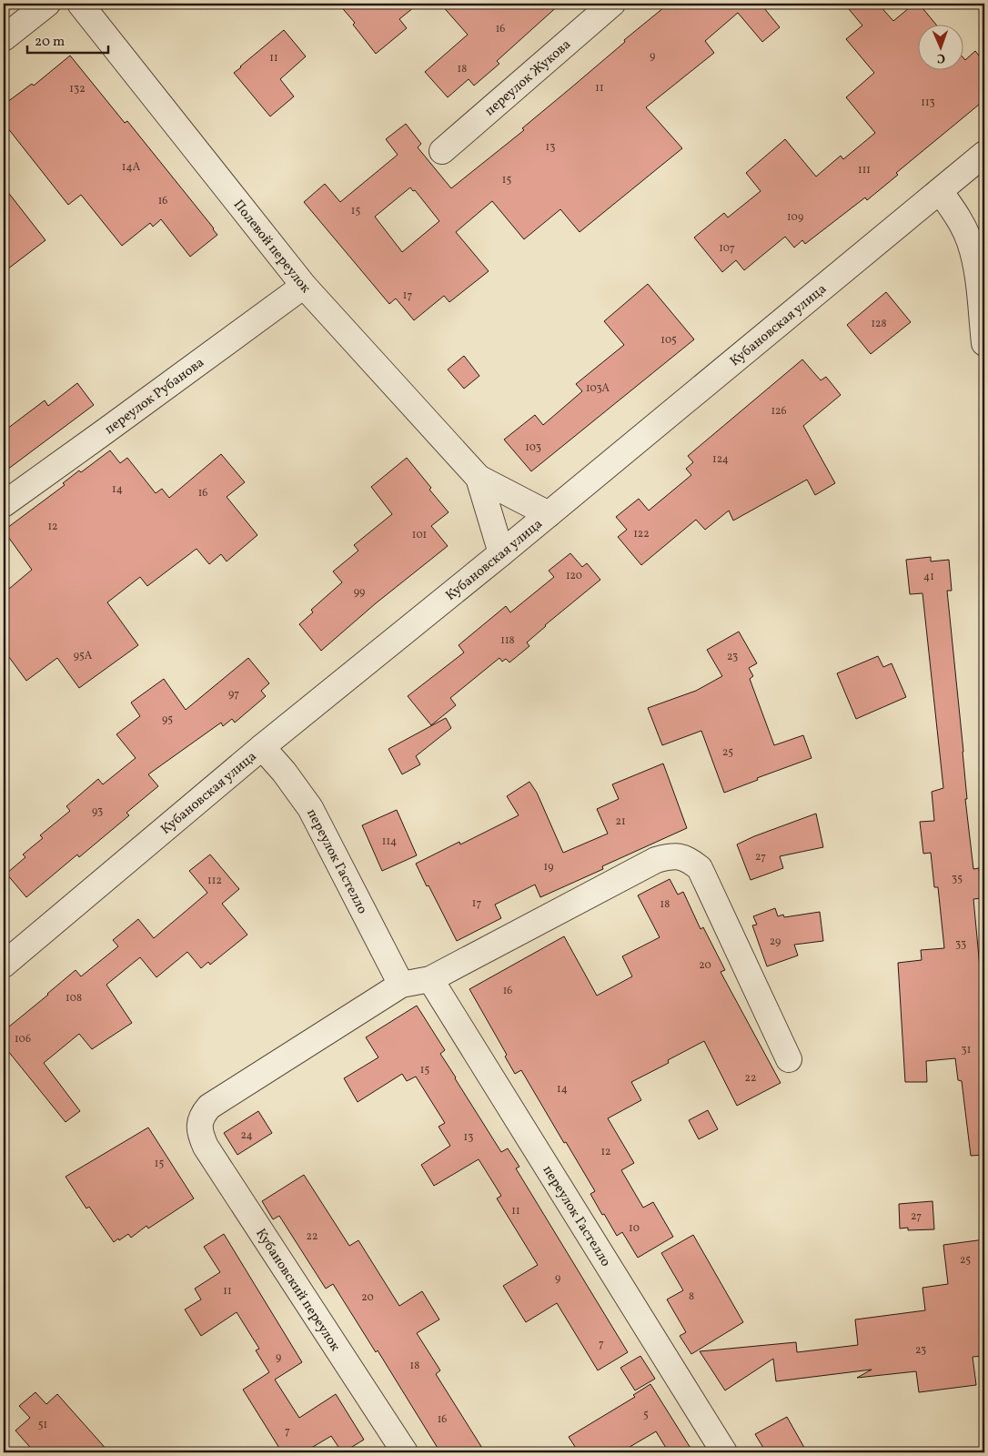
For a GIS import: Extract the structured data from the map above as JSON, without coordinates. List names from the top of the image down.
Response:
{
  "streets": {
    "street": [
      "переулок Жукова",
      "Полевой переулок",
      "Кубановская улица",
      "переулок Рубанова",
      "переулок Гастелло",
      "Кубановский переулок"
    ]
  },
  "crossings": [
    ["Полевой переулок", "Кубановская улица"],
    ["Полевой переулок", "переулок Рубанова"],
    ["Кубановская улица", "переулок Гастелло"],
    ["переулок Гастелло", "Кубановский переулок"]
  ],
  "house_numbers": [
    "16",
    "9",
    "11",
    "18",
    "11",
    "132",
    "113",
    "13",
    "14А",
    "111",
    "15",
    "16",
    "15",
    "109",
    "107",
    "17",
    "128",
    "105",
    "103А",
    "126",
    "103",
    "124",
    "14",
    "16",
    "12",
    "122",
    "101",
    "120",
    "41",
    "99",
    "118",
    "95А",
    "23",
    "97",
    "95",
    "25",
    "93",
    "21",
    "114",
    "27",
    "19",
    "35",
    "112",
    "17",
    "18",
    "29",
    "33",
    "20",
    "16",
    "108",
    "106",
    "31",
    "15",
    "22",
    "14",
    "24",
    "13",
    "12",
    "15",
    "11",
    "27",
    "10",
    "22",
    "25",
    "9",
    "11",
    "8",
    "20",
    "7",
    "23",
    "9",
    "18",
    "5",
    "16",
    "51",
    "7"
  ],
  "scale_bar": "20 m",
  "north": "bottom"
}
